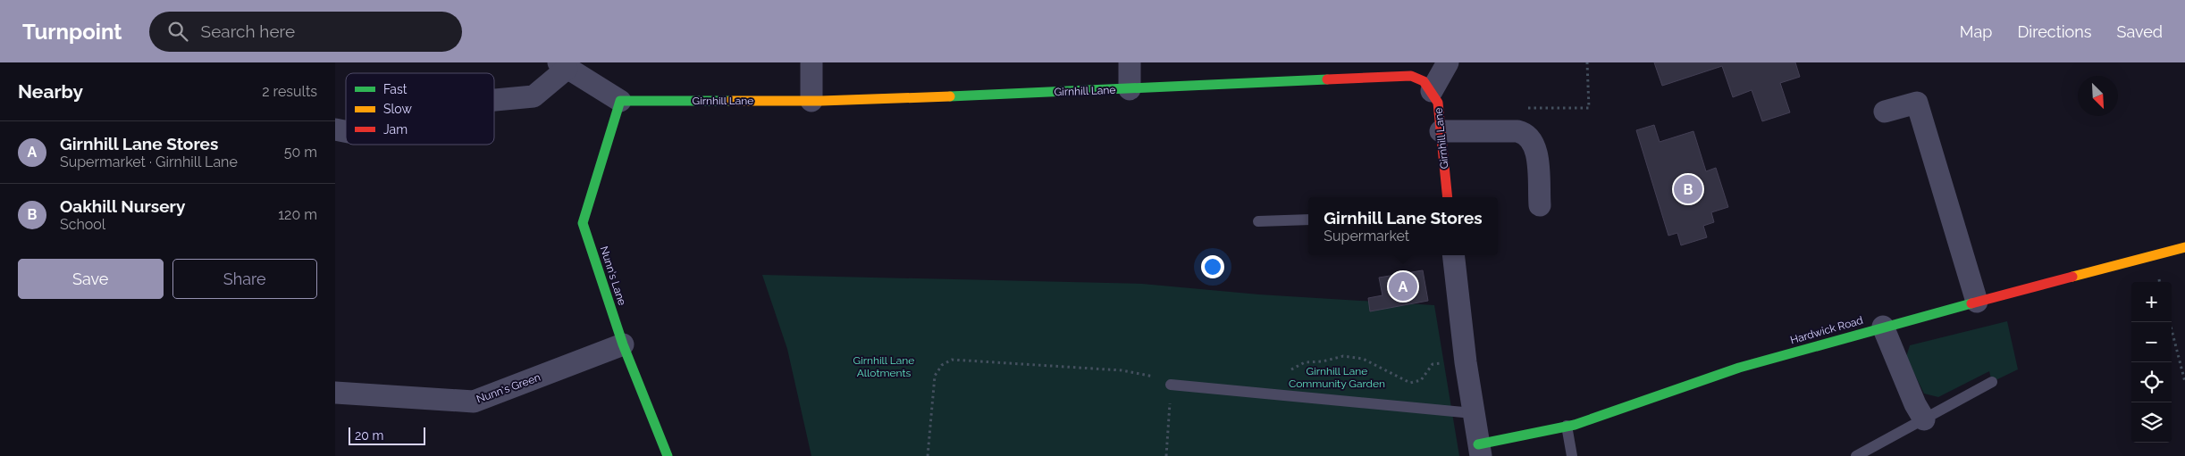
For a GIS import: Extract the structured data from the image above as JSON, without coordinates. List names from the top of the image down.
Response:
{
  "streets": {
    "street": [
      "Girnhill Lane",
      "Nunn's Lane",
      "Hardwick Road",
      "Nunn's Green"
    ]
  },
  "crossings": [
    ["Girnhill Lane", "Nunn's Lane"],
    ["Nunn's Lane", "Nunn's Green"]
  ],
  "parks": ["Girnhill Lane Allotments", "Girnhill Lane Community Garden"],
  "legend": ["Fast", "Slow", "Jam"],
  "scale_bar": "20 m",
  "north": "bottom right",
  "page": {
    "header": "Turnpoint",
    "search": "Search here",
    "nav": ["Map", "Directions", "Saved"],
    "heading": ["Nearby", "2 results"],
    "list": [
      {
        "mark": "A",
        "name": "Girnhill Lane Stores",
        "note": "Supermarket · Girnhill Lane",
        "value": "50 m"
      },
      {
        "mark": "B",
        "name": "Oakhill Nursery",
        "note": "School",
        "value": "120 m"
      }
    ],
    "pins": ["B", "A"],
    "popup": ["Girnhill Lane Stores", "Supermarket"],
    "buttons": ["Save", "Share"],
    "map_buttons": ["+", "−"],
    "scale": "20 m"
  }
}
